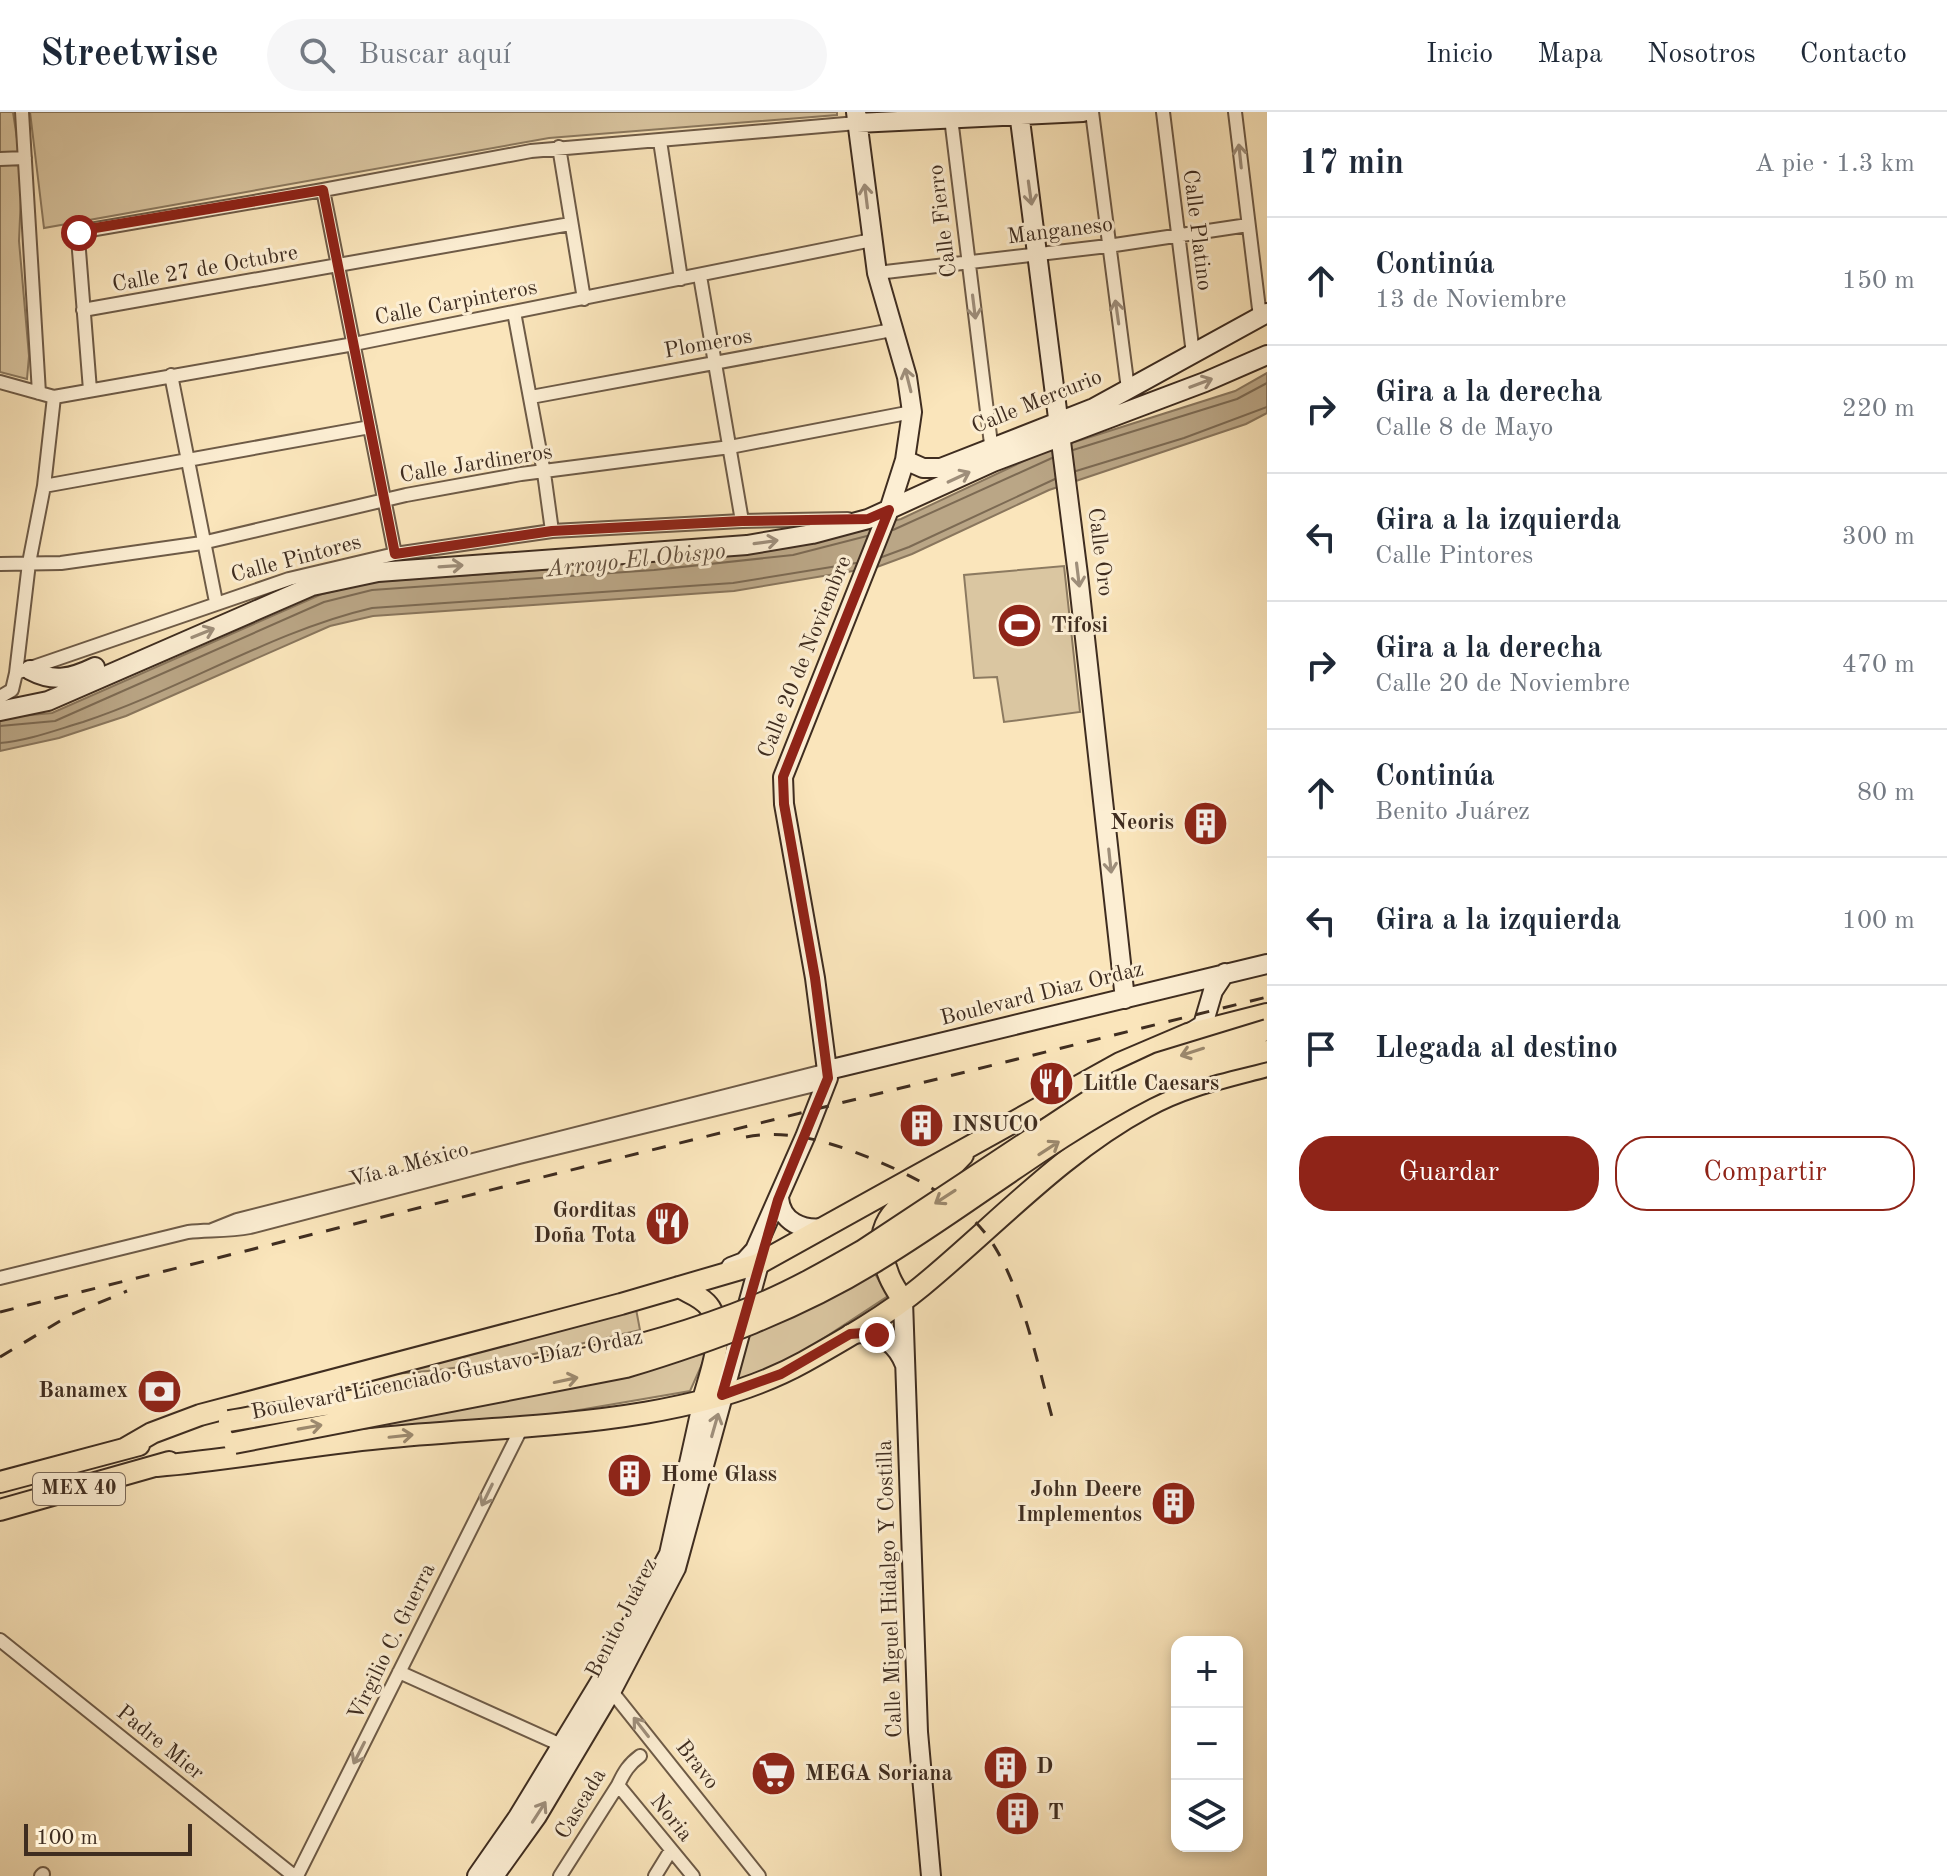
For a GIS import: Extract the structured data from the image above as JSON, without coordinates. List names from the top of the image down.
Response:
{
  "streets": {
    "main road": ["Boulevard Licenciado Gustavo Díaz Ordaz", "MEX 40"],
    "street": [
      "Calle Fierro",
      "Calle Platino",
      "Manganeso",
      "Calle 27 de Octubre",
      "Calle Carpinteros",
      "Plomeros",
      "Calle Mercurio",
      "Calle Jardineros",
      "Calle Oro",
      "Calle Pintores",
      "Calle 20 de Noviembre",
      "Boulevard Diaz Ordaz",
      "Calle Miguel Hidalgo Y Costilla",
      "Benito Juárez",
      "Virgilio C. Guerra",
      "Padre Mier",
      "Bravo",
      "Cascada",
      "Noria"
    ]
  },
  "crossings": [
    ["Calle Fierro", "Manganeso"],
    ["Calle Fierro", "Calle Mercurio"],
    ["Calle Platino", "Manganeso"],
    ["Calle Platino", "Calle Mercurio"],
    ["Manganeso", "Calle Oro"],
    ["Calle Mercurio", "Calle Oro"],
    ["Calle Oro", "Boulevard Diaz Ordaz"],
    ["Calle Pintores", "Calle 20 de Noviembre"],
    ["Calle 20 de Noviembre", "Boulevard Diaz Ordaz"],
    ["Benito Juárez", "Bravo"],
    ["Virgilio C. Guerra", "Padre Mier"],
    ["Cascada", "Noria"]
  ],
  "one_way": ["Calle Oro", "Virgilio C. Guerra", "Bravo"],
  "water": ["Arroyo El Obispo"],
  "places": {
    "sports": ["Tifosi"],
    "building": [
      "Neoris",
      "INSUCO",
      "Home Glass",
      "John Deere Implementos",
      "D",
      "T"
    ],
    "restaurant": ["Little Caesars", "Gorditas Doña Tota"],
    "bank": ["Banamex"],
    "supermarket": ["MEGA Soriana"]
  },
  "scale_bar": "100 m",
  "page": {
    "header": "Streetwise",
    "search": "Buscar aquí",
    "nav": [
      "Inicio",
      "Mapa",
      "Nosotros",
      "Contacto"
    ],
    "heading": ["17 min", "A pie · 1.3 km"],
    "list": [
      ["Continúa", "13 de Noviembre", "150 m"],
      ["Gira a la derecha", "Calle 8 de Mayo", "220 m"],
      ["Gira a la izquierda", "Calle Pintores", "300 m"],
      ["Gira a la derecha", "Calle 20 de Noviembre", "470 m"],
      ["Continúa", "Benito Juárez", "80 m"],
      ["Gira a la izquierda", "100 m"],
      "Llegada al destino"
    ],
    "buttons": ["Guardar", "Compartir"],
    "map_buttons": ["+", "−"],
    "scale": "100 m"
  }
}
